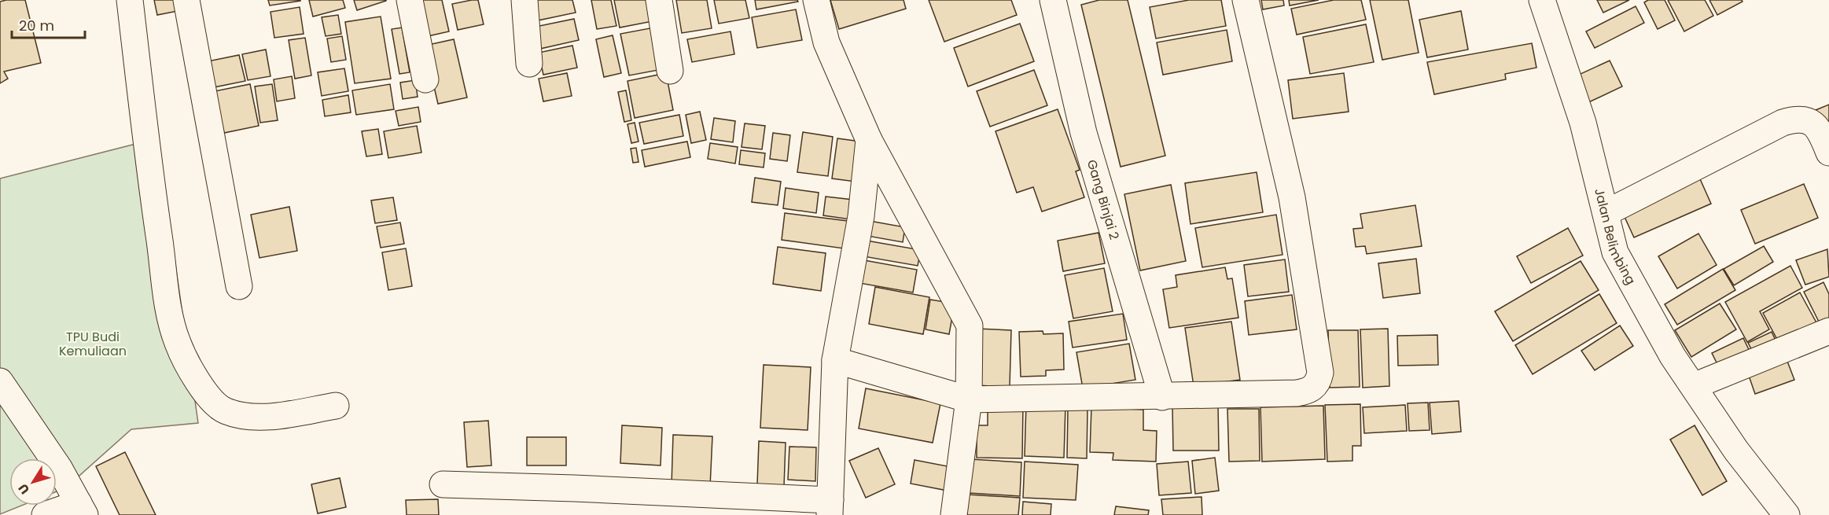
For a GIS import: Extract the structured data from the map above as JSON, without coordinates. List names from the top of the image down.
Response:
{
  "streets": {
    "street": ["Gang Binjai 2", "Jalan Belimbing"]
  },
  "parks": ["TPU Budi Kemuliaan"],
  "scale_bar": "20 m",
  "north": "bottom left"
}
